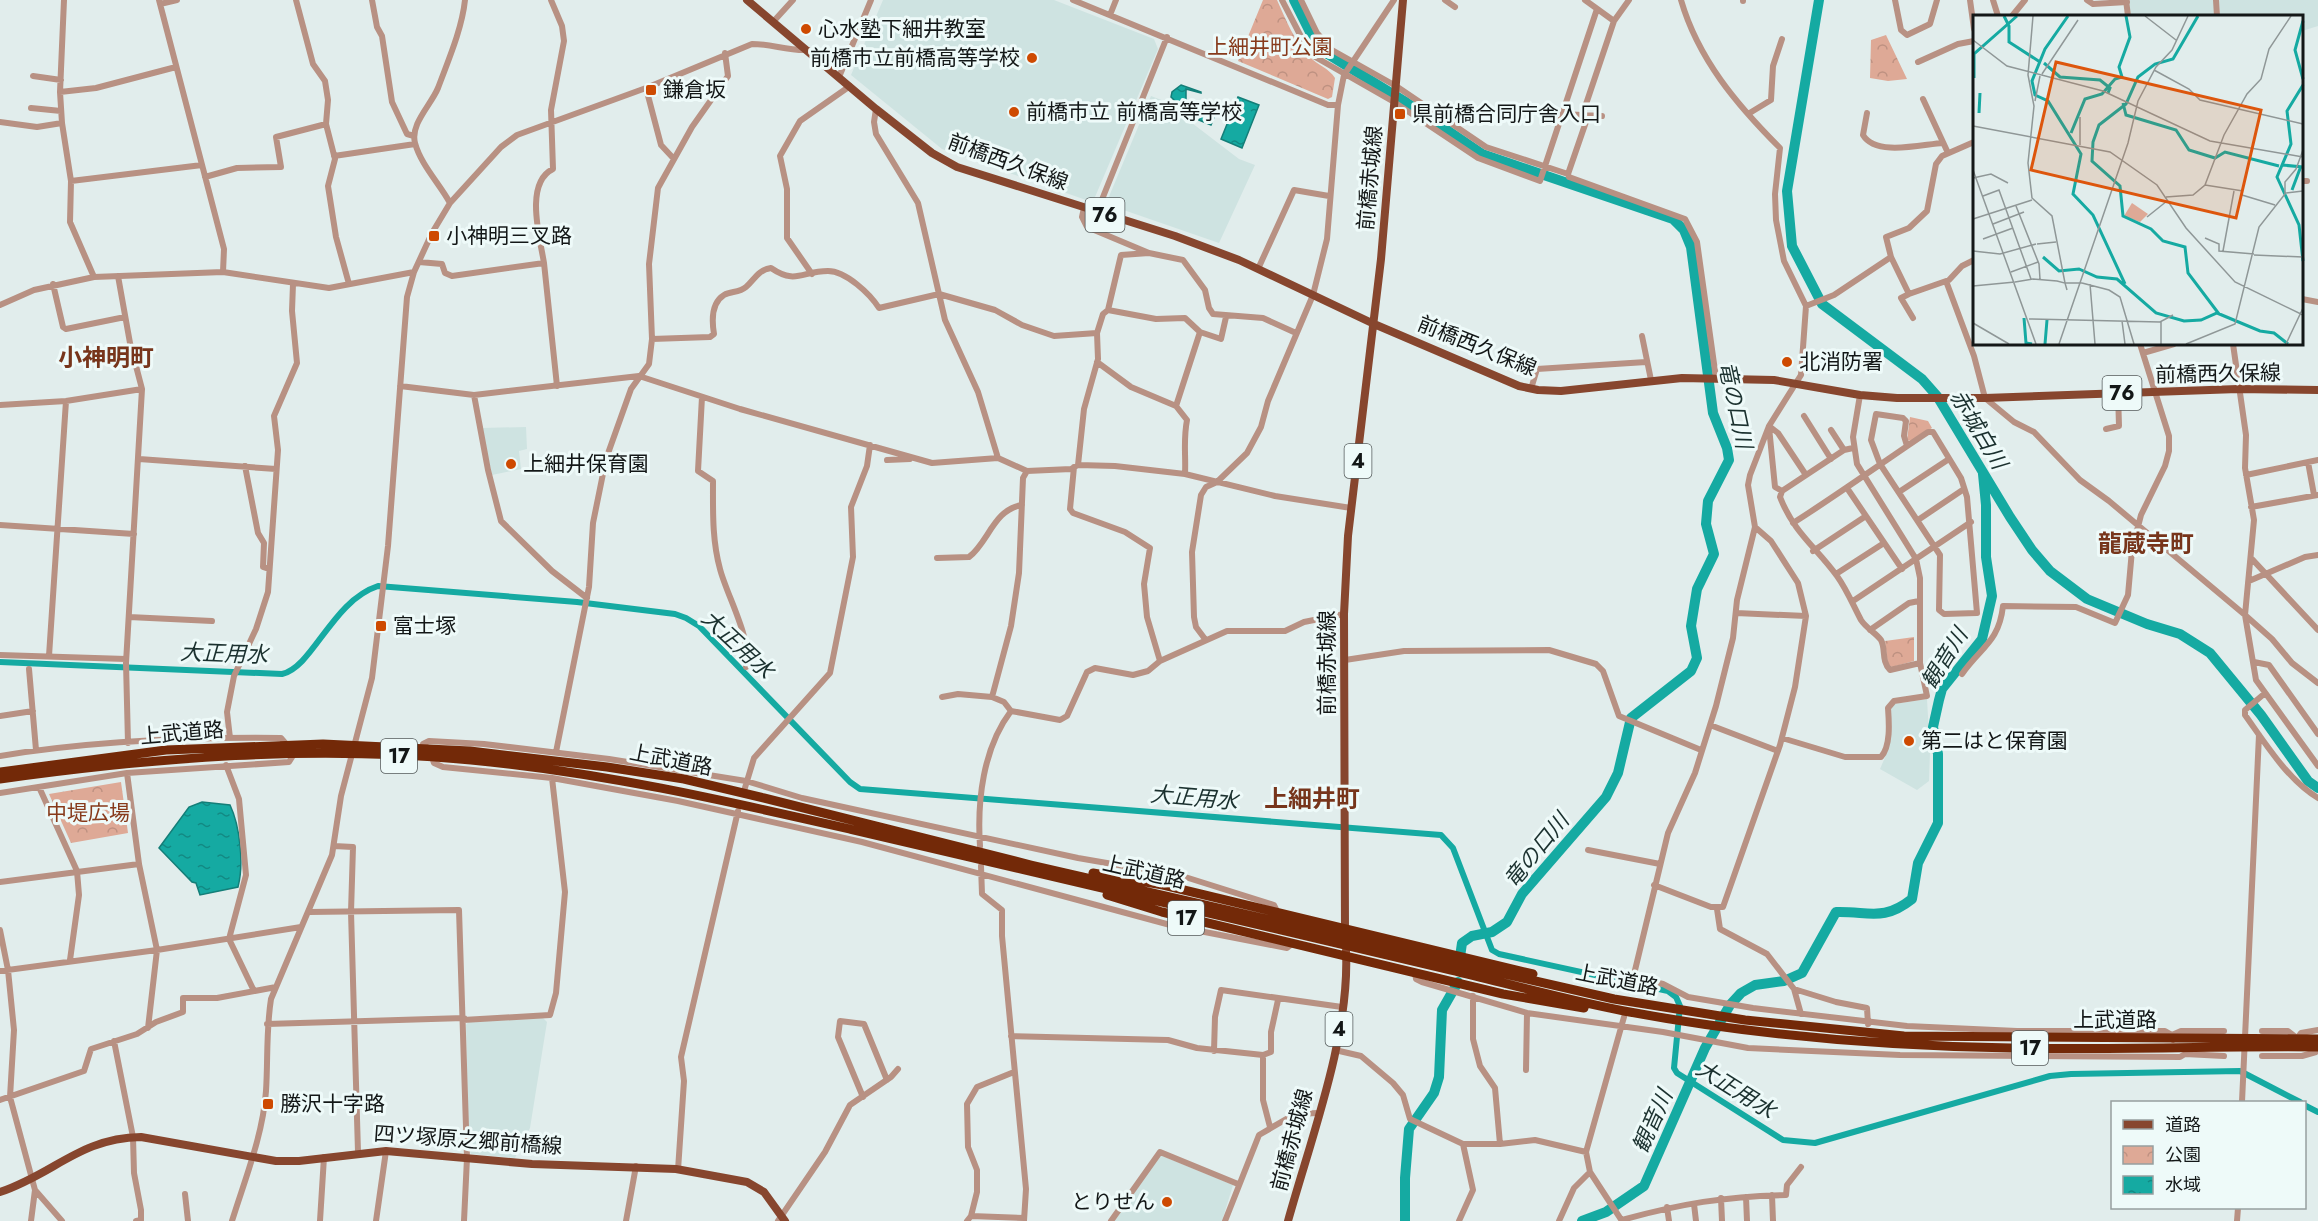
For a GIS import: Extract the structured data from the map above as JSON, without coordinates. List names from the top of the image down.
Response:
{
  "streets": {
    "highway": ["上武道路", "17"],
    "main road": [
      "前橋西久保線",
      "前橋赤城線",
      "76",
      "4",
      "四ツ塚原之郷前橋線"
    ]
  },
  "crossings": [
    ["前橋西久保線", "前橋赤城線"],
    ["前橋赤城線", "4"],
    ["前橋赤城線", "17"],
    ["上武道路", "17"]
  ],
  "districts": ["小神明町", "龍蔵寺町", "上細井町"],
  "water": [
    "竜の口川",
    "赤城白川",
    "大正用水",
    "観音川"
  ],
  "parks": ["上細井町公園", "中堤広場"],
  "places": {
    "other": [
      "心水塾下細井教室",
      "前橋市立前橋高等学校",
      "前橋市立 前橋高等学校",
      "北消防署",
      "上細井保育園",
      "第二はと保育園",
      "とりせん"
    ],
    "transit": [
      "鎌倉坂",
      "県前橋合同庁舎入口",
      "小神明三叉路",
      "富士塚",
      "勝沢十字路"
    ]
  },
  "legend": ["道路", "公園", "水域"]
}
